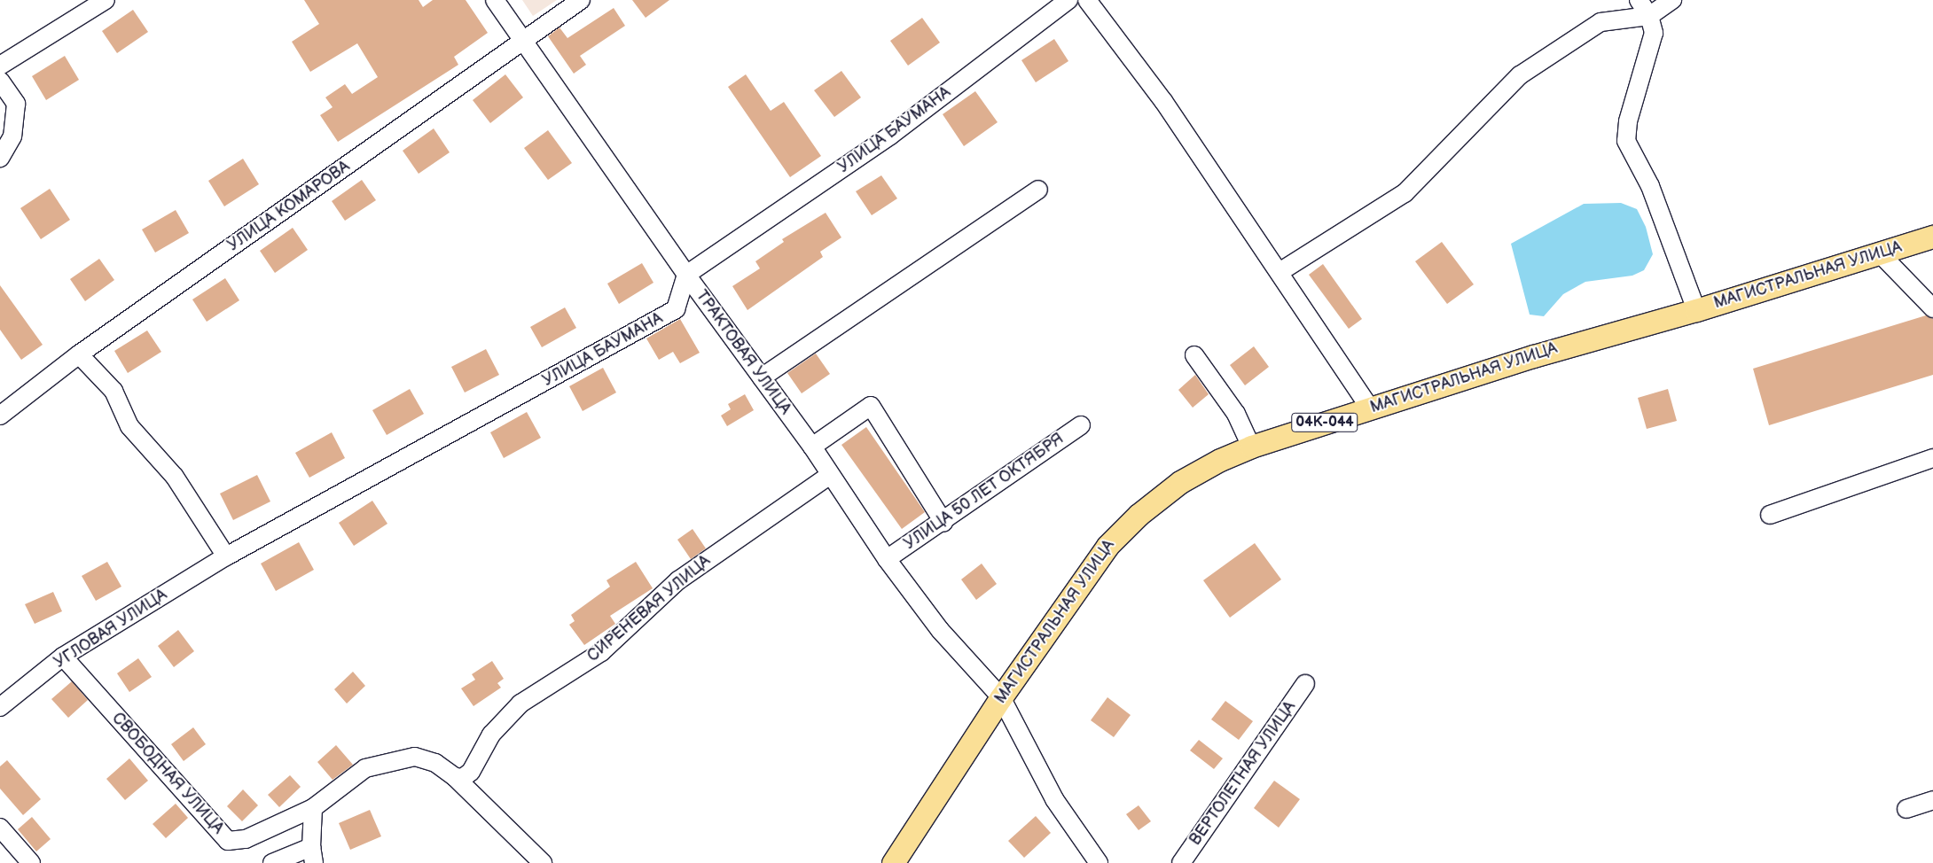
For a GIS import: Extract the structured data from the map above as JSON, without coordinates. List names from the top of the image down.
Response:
{
  "streets": {
    "main road": ["МАГИСТРАЛЬНАЯ УЛИЦА", "04К-044"],
    "street": [
      "УЛИЦА БАУМАНА",
      "УЛИЦА КОМАРОВА",
      "ТРАКТОВАЯ УЛИЦА",
      "УЛИЦА 50 ЛЕТ ОКТЯБРЯ",
      "СИРЕНЕВАЯ УЛИЦА",
      "УГЛОВАЯ УЛИЦА",
      "СВОБОДНАЯ УЛИЦА",
      "ВЕРТОЛЕТНАЯ УЛИЦА"
    ]
  },
  "crossings": [
    ["УЛИЦА БАУМАНА", "ТРАКТОВАЯ УЛИЦА"],
    ["УЛИЦА БАУМАНА", "УГЛОВАЯ УЛИЦА"],
    ["УЛИЦА КОМАРОВА", "ТРАКТОВАЯ УЛИЦА"],
    ["МАГИСТРАЛЬНАЯ УЛИЦА", "ТРАКТОВАЯ УЛИЦА"],
    ["ТРАКТОВАЯ УЛИЦА", "УЛИЦА 50 ЛЕТ ОКТЯБРЯ"],
    ["ТРАКТОВАЯ УЛИЦА", "СИРЕНЕВАЯ УЛИЦА"],
    ["УГЛОВАЯ УЛИЦА", "СВОБОДНАЯ УЛИЦА"]
  ]
}
